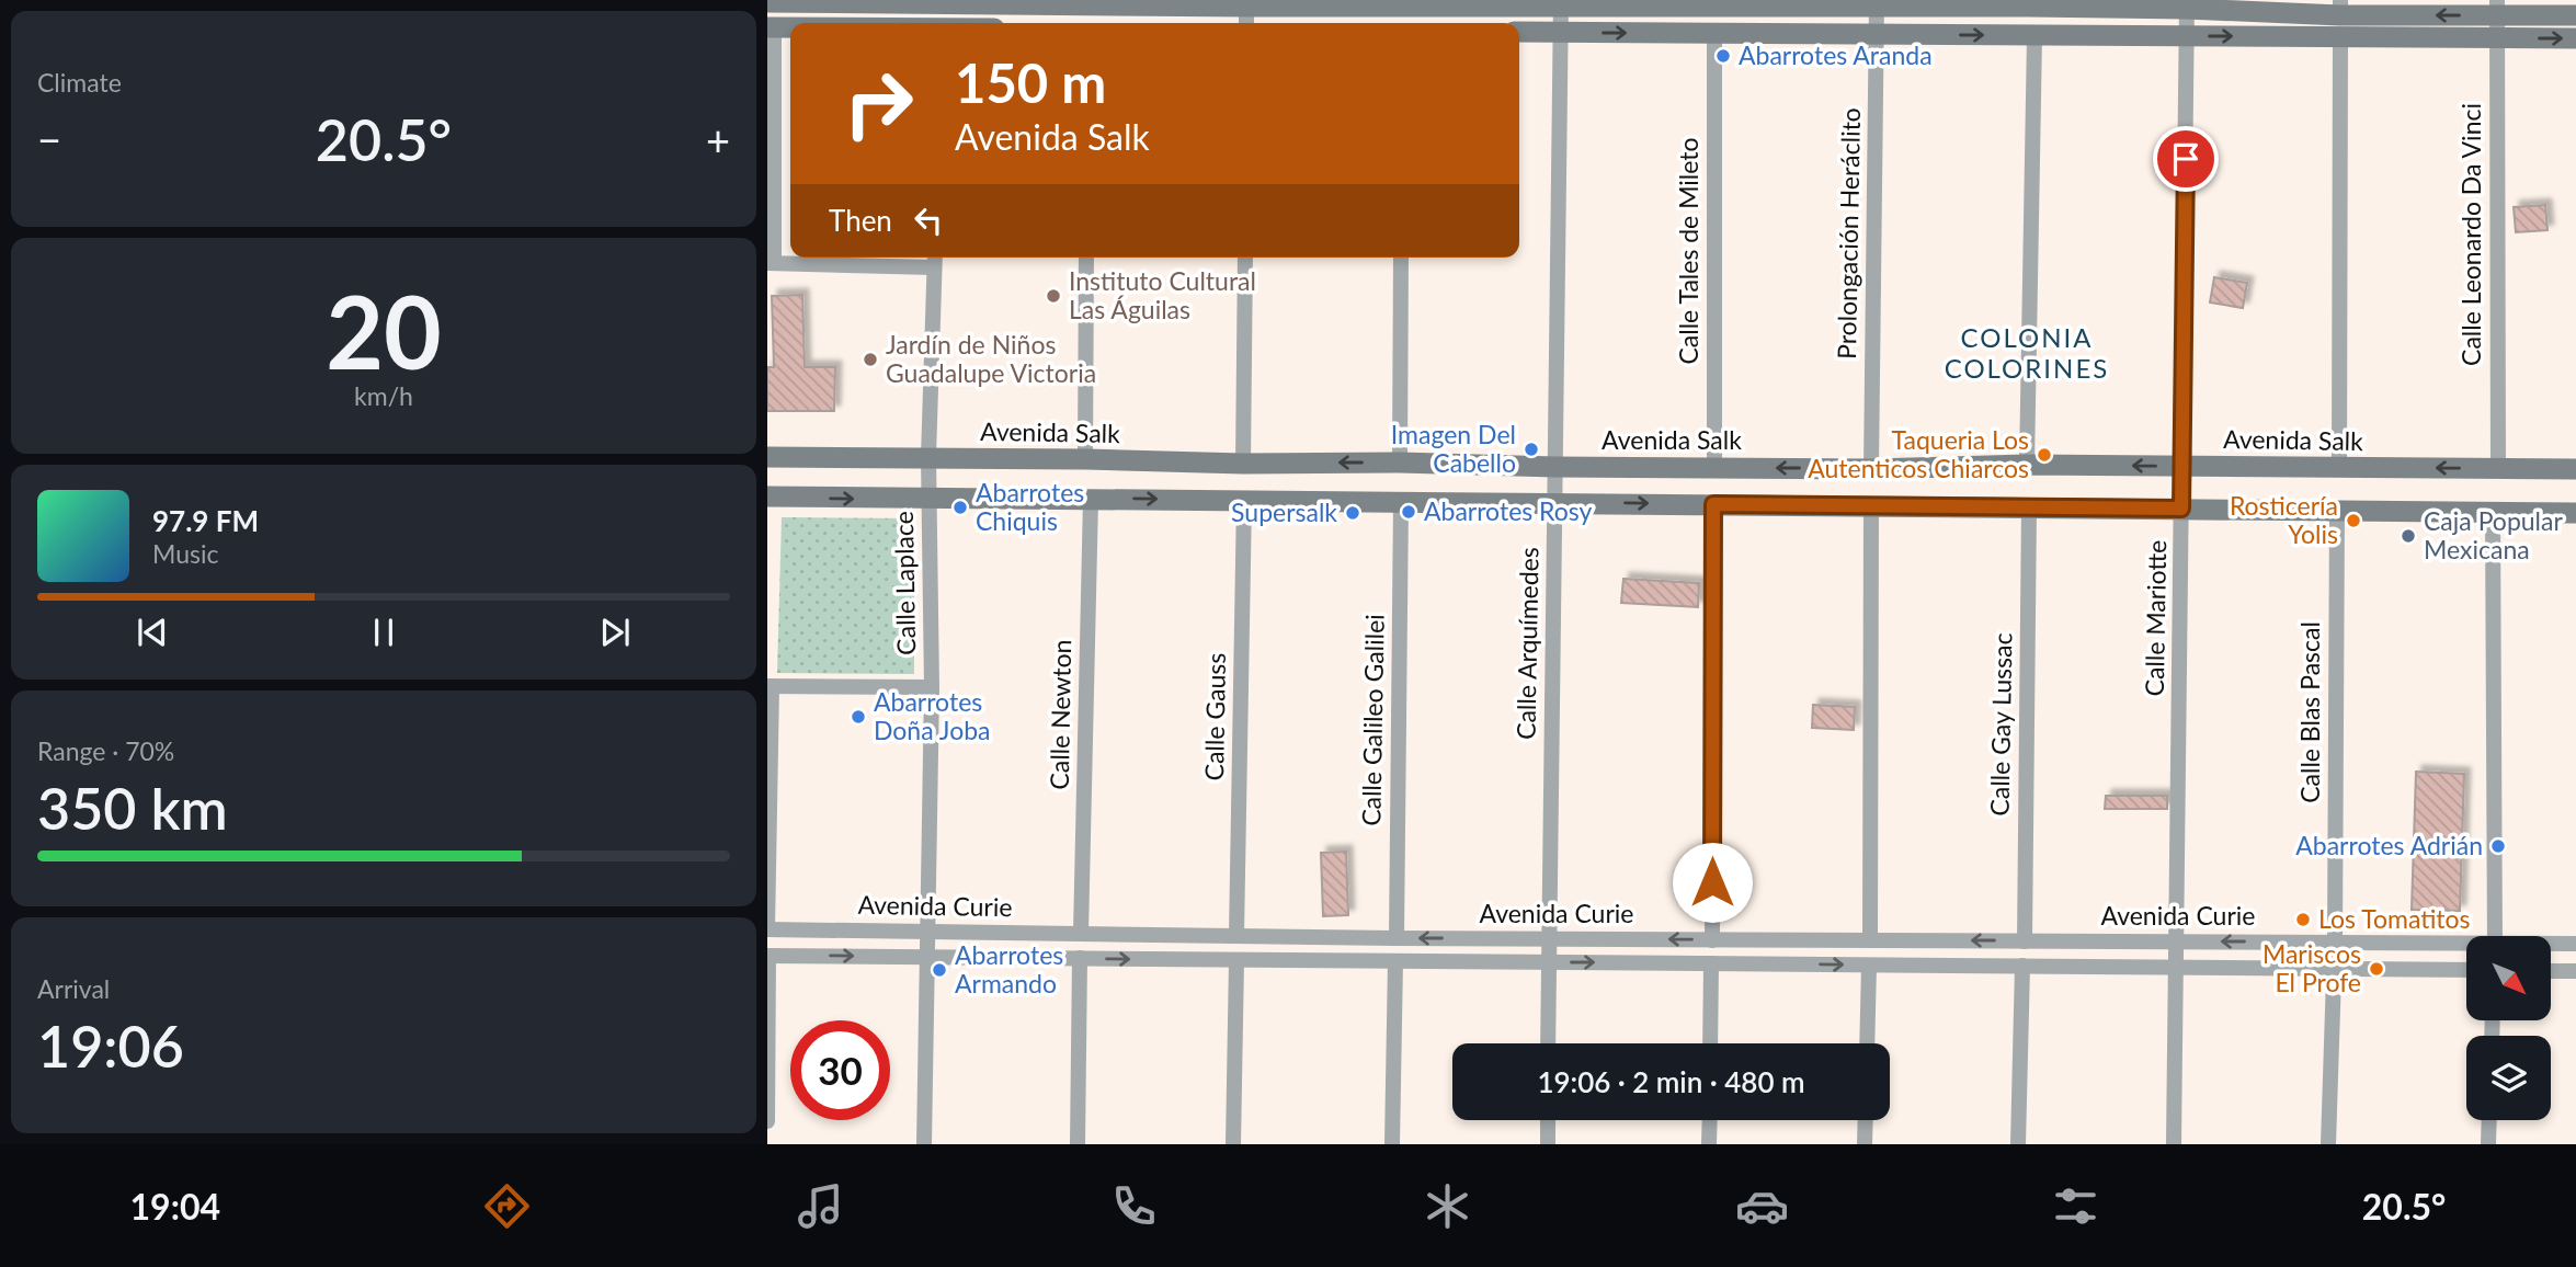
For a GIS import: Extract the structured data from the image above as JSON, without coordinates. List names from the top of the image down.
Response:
{
  "streets": {
    "main road": ["Avenida Salk"],
    "street": [
      "Prolongación Heráclito",
      "Calle Leonardo Da Vinci",
      "Calle Tales de Mileto",
      "Calle Laplace",
      "Calle Mariotte",
      "Calle Arquímedes",
      "Calle Blas Pascal",
      "Calle Newton",
      "Calle Gauss",
      "Calle Galileo Galilei",
      "Calle Gay Lussac",
      "Avenida Curie"
    ]
  },
  "crossings": [
    ["Prolongación Heráclito", "Avenida Salk"],
    ["Calle Leonardo Da Vinci", "Avenida Salk"],
    ["Calle Tales de Mileto", "Avenida Salk"],
    ["Avenida Salk", "Calle Laplace"],
    ["Avenida Salk", "Calle Mariotte"],
    ["Avenida Salk", "Calle Arquímedes"],
    ["Calle Laplace", "Avenida Curie"],
    ["Calle Mariotte", "Avenida Curie"],
    ["Calle Arquímedes", "Avenida Curie"],
    ["Calle Blas Pascal", "Avenida Curie"],
    ["Calle Newton", "Avenida Curie"],
    ["Calle Gauss", "Avenida Curie"],
    ["Calle Galileo Galilei", "Avenida Curie"],
    ["Calle Gay Lussac", "Avenida Curie"]
  ],
  "districts": ["COLONIA COLORINES"],
  "places": [
    "Abarrotes Aranda",
    "Instituto Cultural Las Águilas",
    "Jardín de Niños Guadalupe Victoria",
    "Imagen Del Cabello",
    "Taqueria Los Autenticos Chiarcos",
    "Abarrotes Chiquis",
    "Abarrotes Rosy",
    "Supersalk",
    "Rosticería Yolis",
    "Caja Popular Mexicana",
    "Abarrotes Doña Joba",
    "Abarrotes Adrián",
    "Los Tomatitos",
    "Mariscos El Profe",
    "Abarrotes Armando"
  ],
  "north": "bottom right",
  "page": {
    "tile": [
      "Climate",
      ["20", "km/h"],
      ["Range · 70%", "350 km"],
      ["Arrival", "19:06"]
    ],
    "turn": ["150 m", "Avenida Salk"],
    "heat": ["−", "20.5°", "+"],
    "then": "Then",
    "song": ["97.9 FM", "Music"],
    "limit": "30",
    "trip": "19:06 · 2 min · 480 m",
    "tabs": ["19:04", "20.5°"]
  }
}
